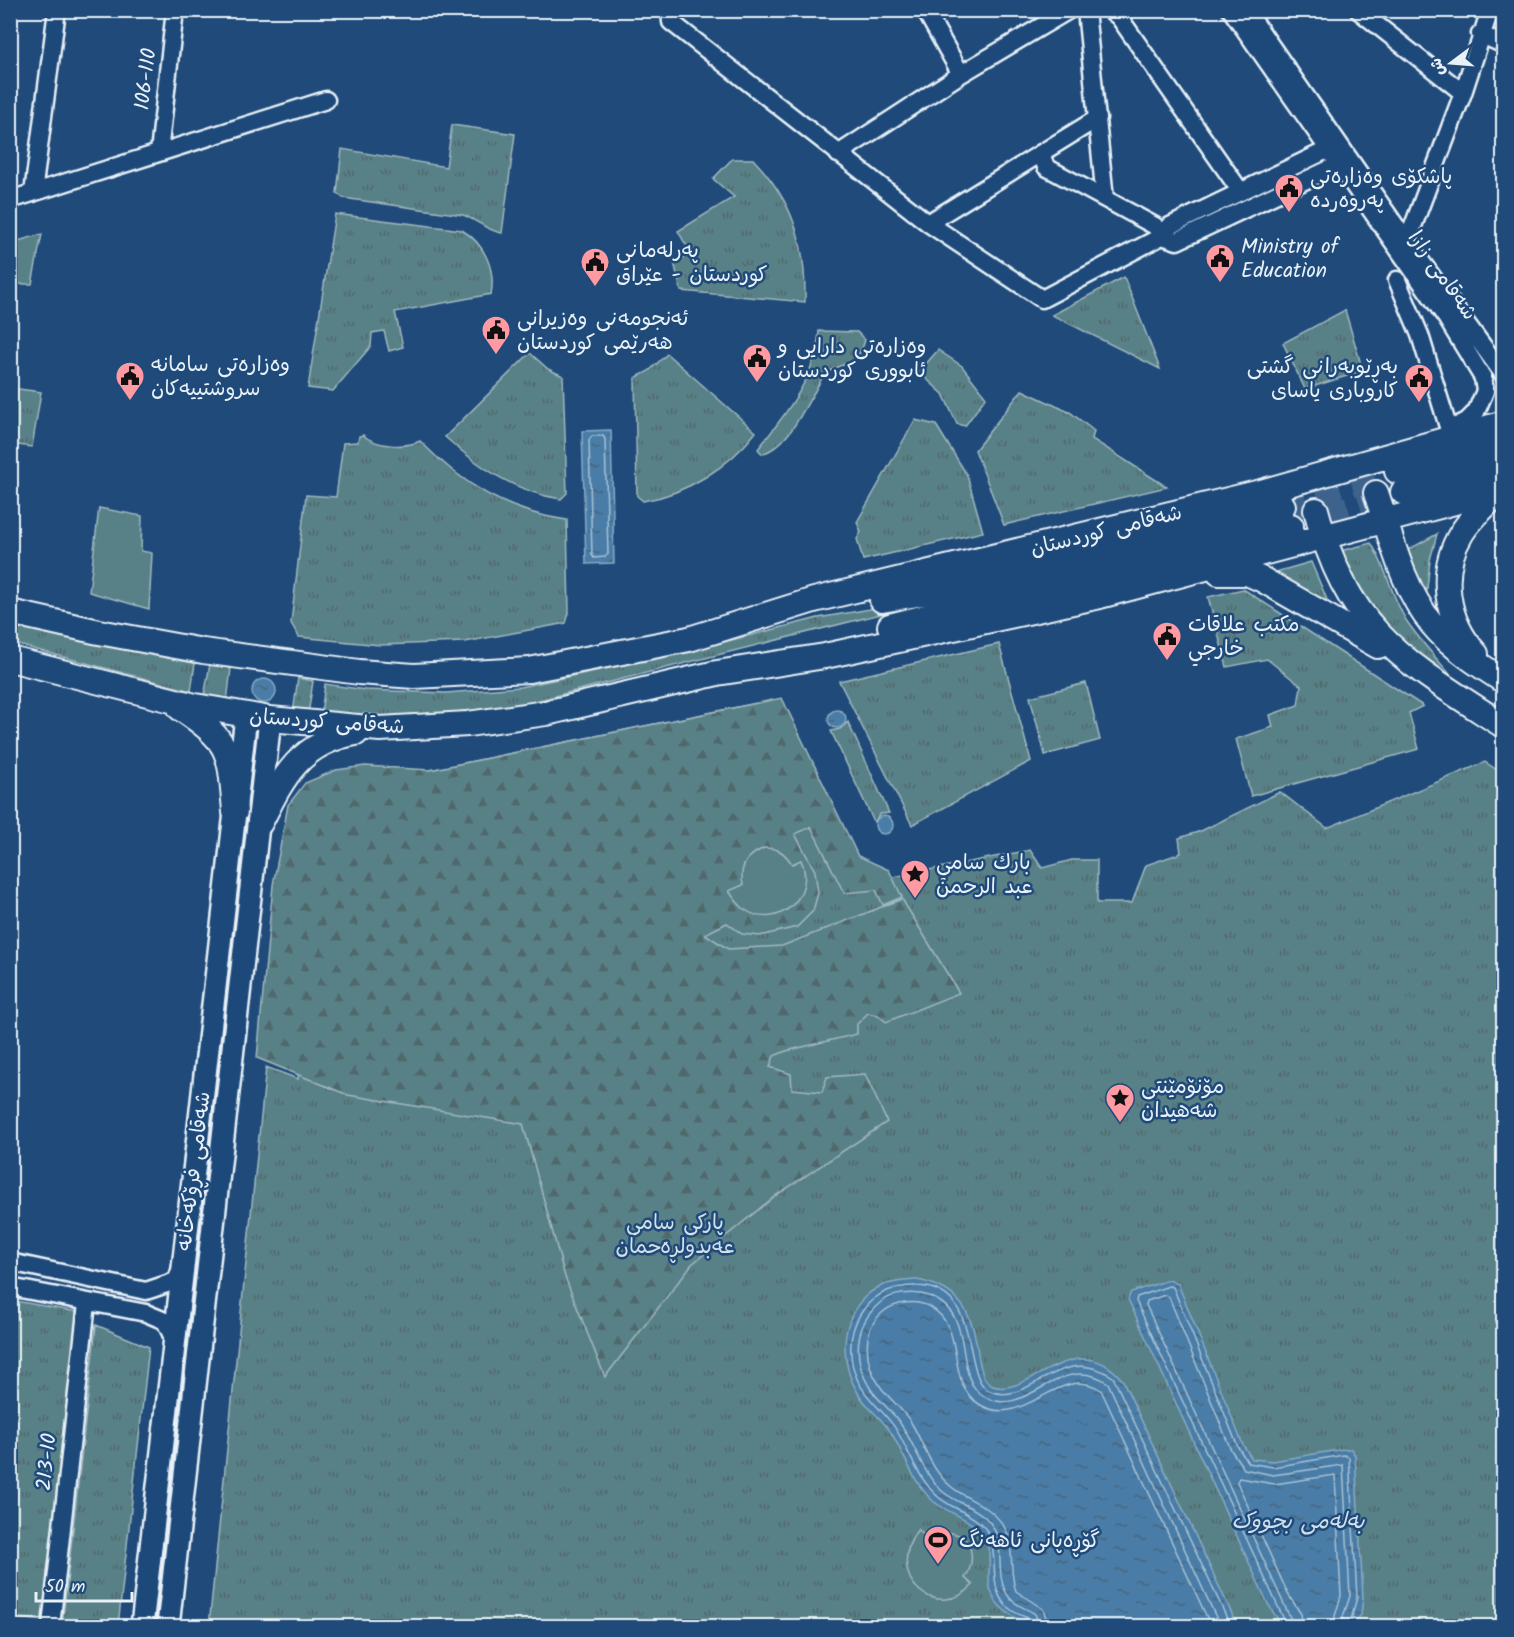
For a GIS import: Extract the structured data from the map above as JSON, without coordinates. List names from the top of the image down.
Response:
{
  "streets": {
    "highway": ["شەقامی کوردستان"],
    "main road": ["شەقامی فڕۆکەخانە"],
    "street": ["106-110", "شەقامی زازا", "213-10"]
  },
  "crossings": [
    ["شەقامی زازا", "شەقامی کوردستان"],
    ["شەقامی کوردستان", "شەقامی فڕۆکەخانە"]
  ],
  "water": ["بەلەمی بچووک"],
  "parks": ["پارکی سامی عەبدولڕەحمان"],
  "places": {
    "public building": [
      "پاشکۆی وەزارەتی پەروەردە",
      "Ministry of Education",
      "پەرلەمانی کوردستان - عێراق",
      "ئەنجومەنی وەزیرانی هەرێمی کوردستان",
      "وەزارەتی دارایی و ئابووری کوردستان",
      "وەزارەتی سامانە سروشتییەکان",
      "بەڕێوبەرانی گشتی کاروباری یاسای",
      "مكتب علاقات خارجي"
    ],
    "place": ["بارك سامي عبد الرحمن", "مۆنۆمێنتی شەھیدان"],
    "sports": ["گۆڕەپانی ئاهەنگ"]
  },
  "scale_bar": "50 m",
  "north": "left"
}
